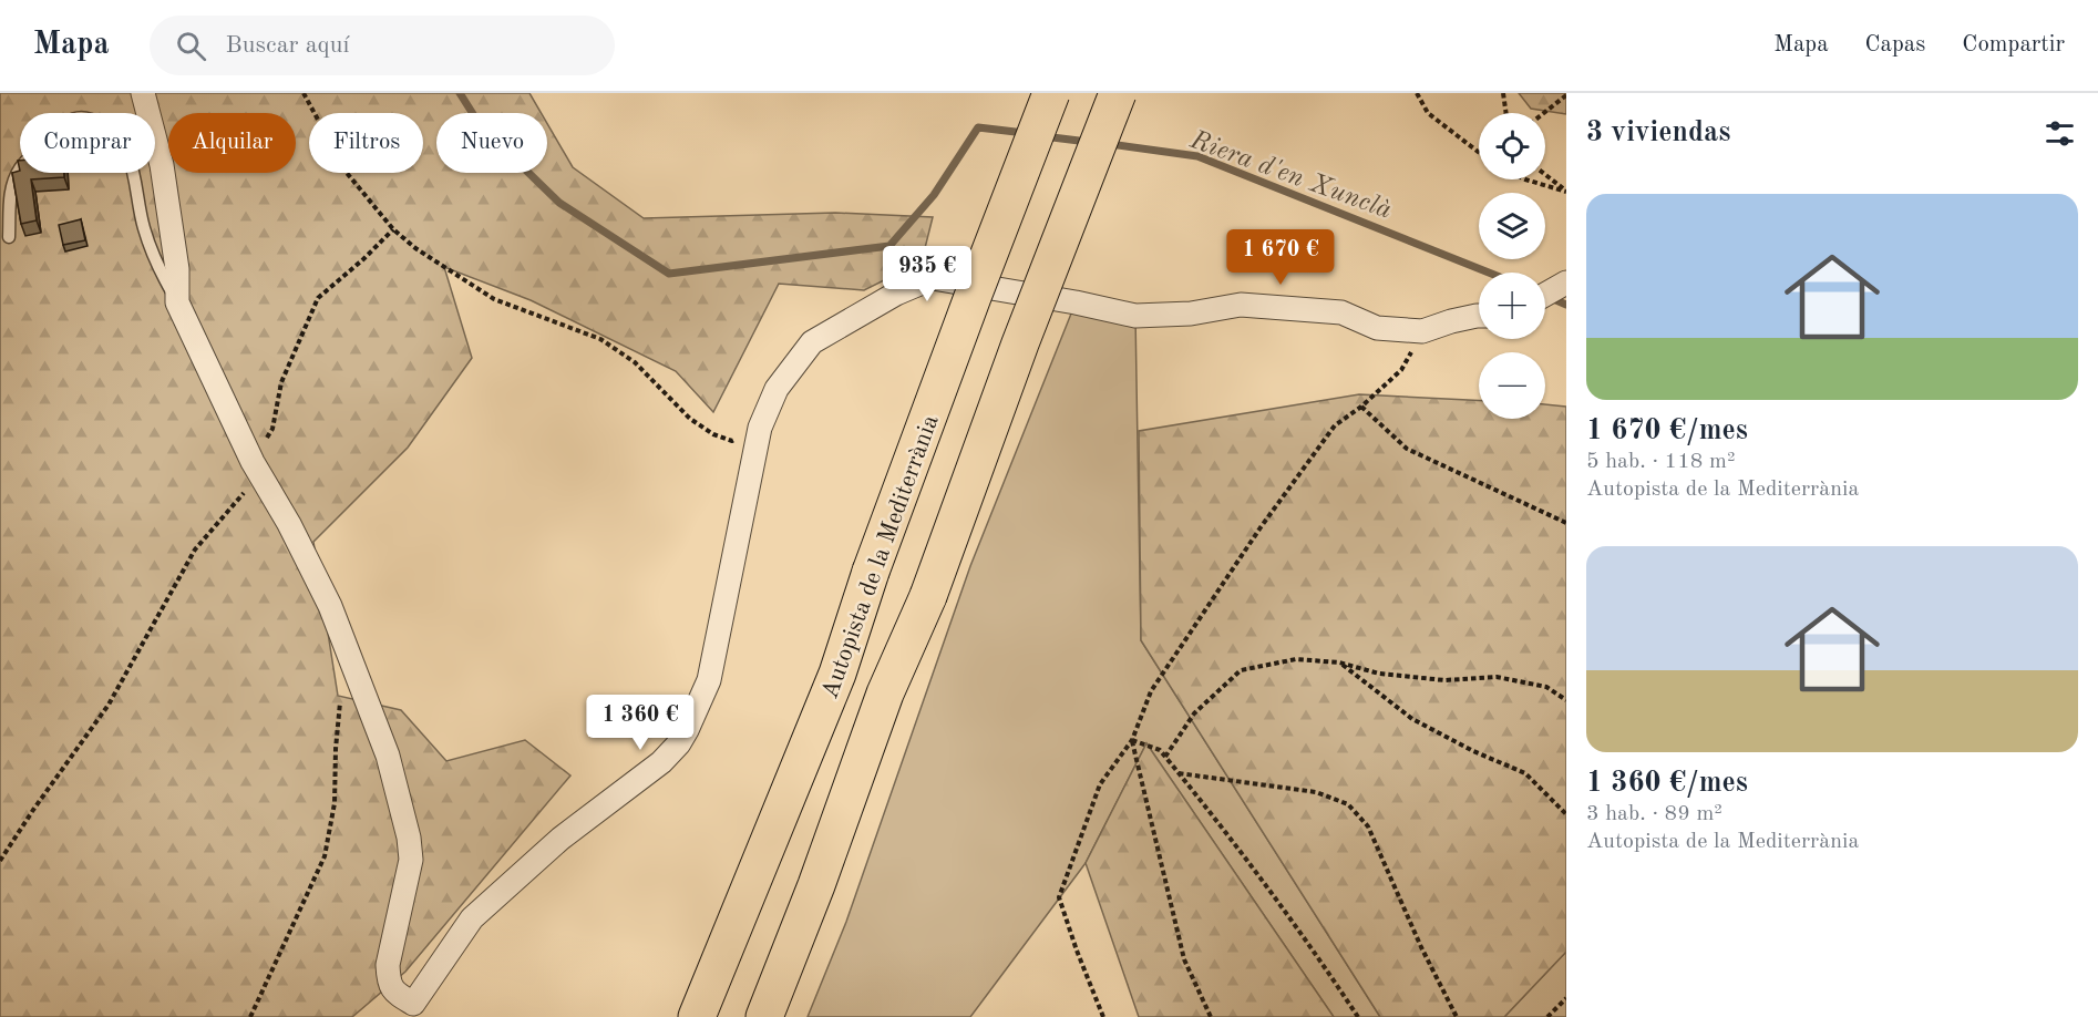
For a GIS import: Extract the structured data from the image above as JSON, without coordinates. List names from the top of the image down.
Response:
{
  "streets": {
    "highway": ["Autopista de la Mediterrània"]
  },
  "water": ["Riera d'en Xunclà"],
  "page": {
    "header": "Mapa",
    "search": "Buscar aquí",
    "nav": ["Mapa", "Capas", "Compartir"],
    "heading": "3 viviendas",
    "map_buttons": ["+", "−"],
    "chip": [
      "Comprar",
      "Alquilar",
      "Filtros",
      "Nuevo"
    ],
    "list": [
      {
        "name": "1 670 €/mes",
        "note": "5 hab. · 118 m² · Autopista de la Mediterrània"
      },
      {
        "name": "1 360 €/mes",
        "note": "3 hab. · 89 m² · Autopista de la Mediterrània"
      }
    ],
    "price": ["1 670 €", "935 €", "1 360 €"]
  }
}
